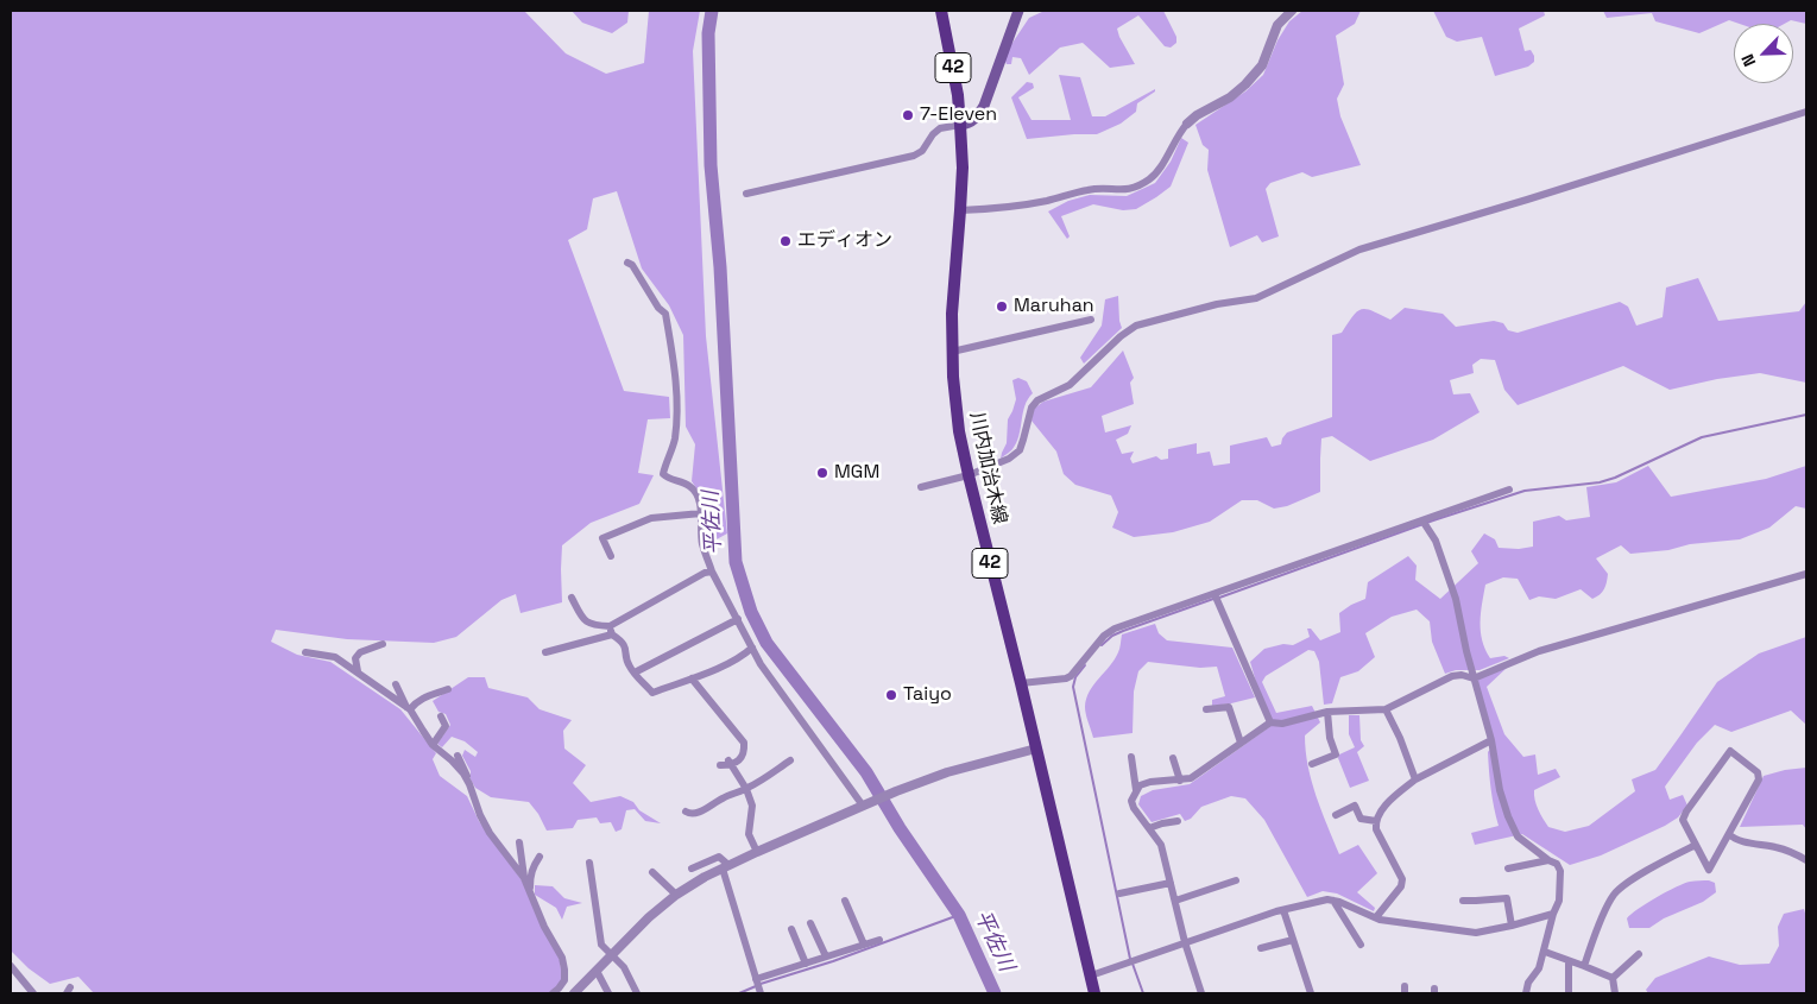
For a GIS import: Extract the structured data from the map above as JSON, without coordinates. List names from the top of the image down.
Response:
{
  "streets": {
    "main road": ["42", "川内加治木線"]
  },
  "water": ["平佐川"],
  "places": [
    "7-Eleven",
    "エディオン",
    "Maruhan",
    "MGM",
    "Taiyo"
  ],
  "north": "bottom left"
}
